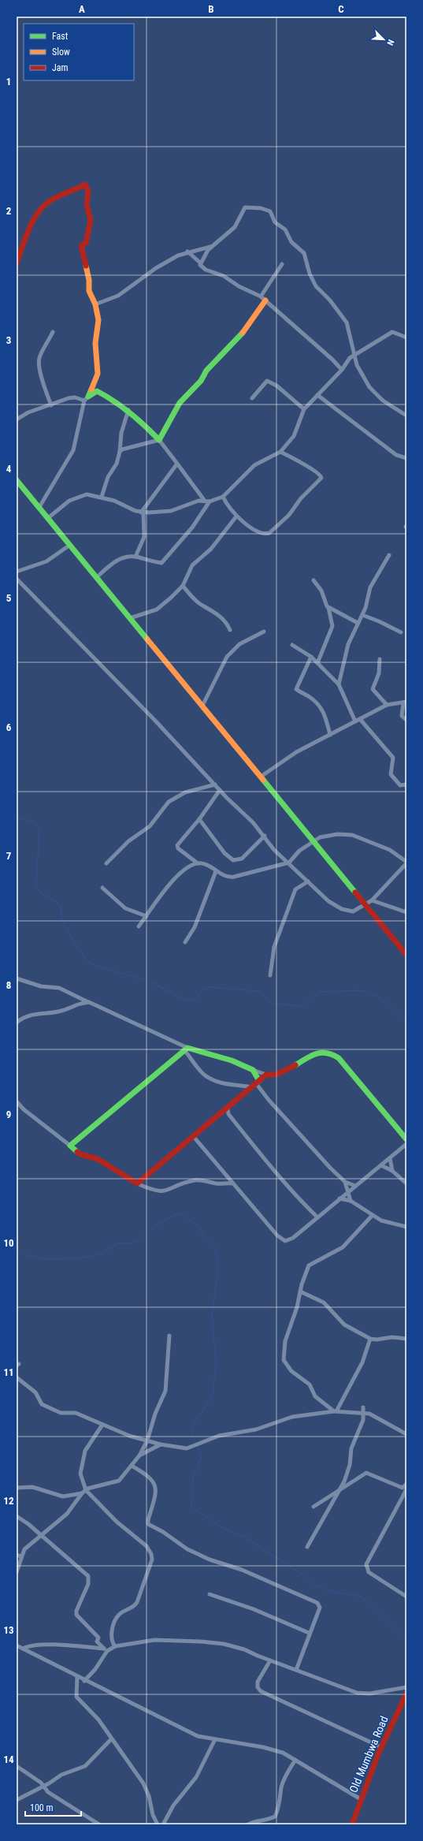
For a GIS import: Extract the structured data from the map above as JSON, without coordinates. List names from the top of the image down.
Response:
{
  "streets": {
    "street": ["Old Mumbwa Road"]
  },
  "legend": ["Fast", "Slow", "Jam"],
  "scale_bar": "100 m",
  "north": "bottom right",
  "grid": {
    "columns": ["A", "B", "C"],
    "rows": [
      "1",
      "2",
      "3",
      "4",
      "5",
      "6",
      "7",
      "8",
      "9",
      "10",
      "11",
      "12",
      "13",
      "14"
    ]
  }
}
